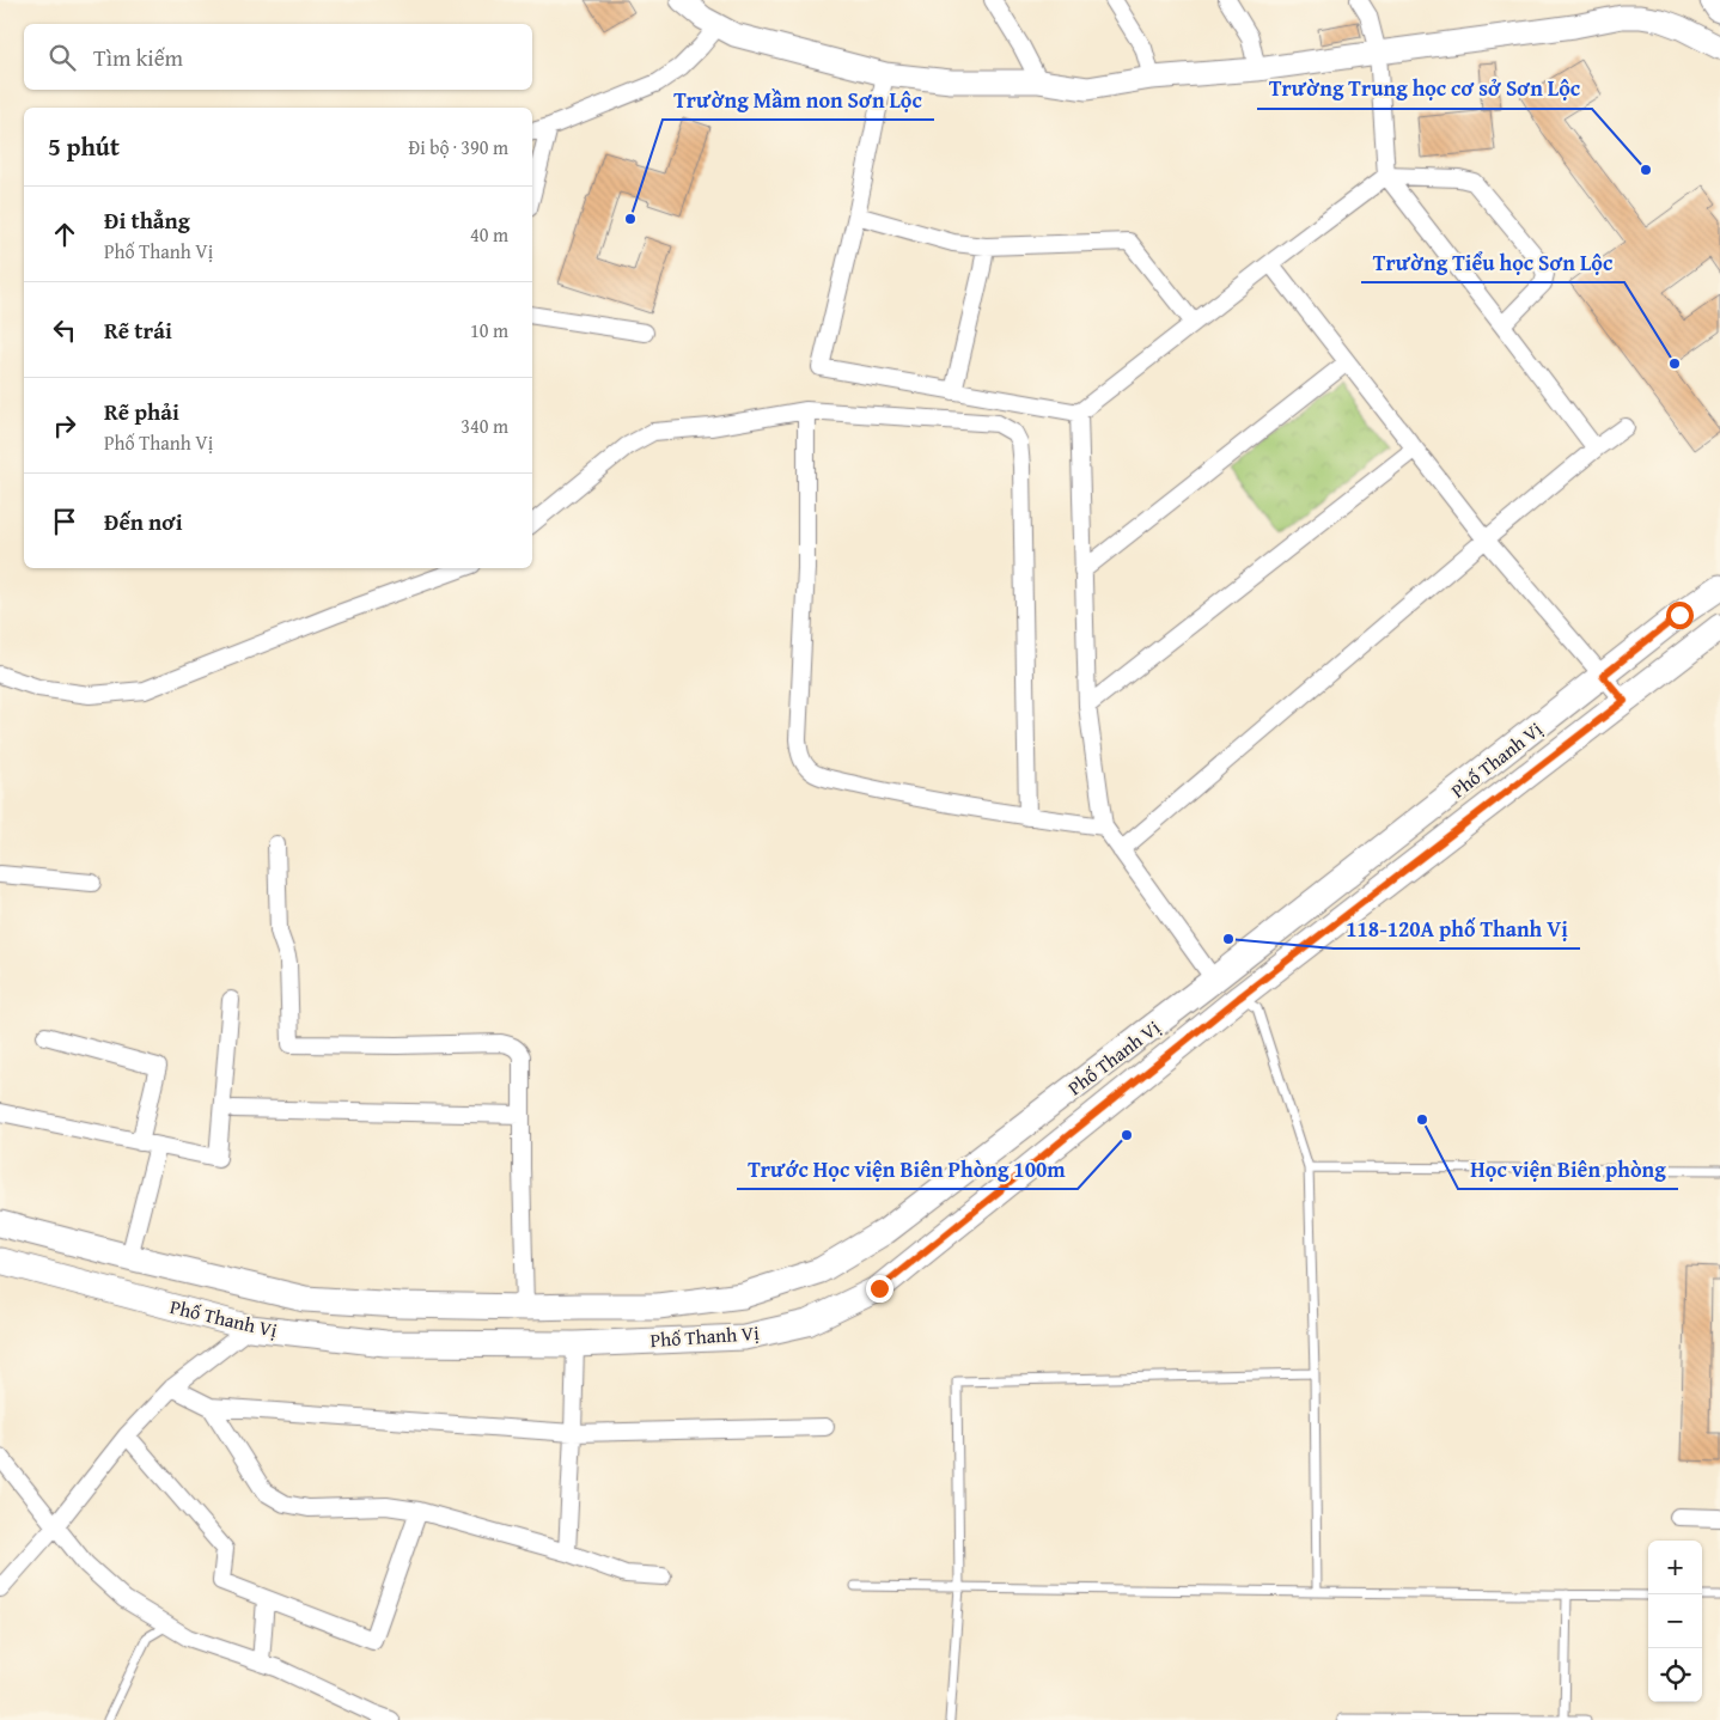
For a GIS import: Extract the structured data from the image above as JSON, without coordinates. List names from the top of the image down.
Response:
{
  "streets": {
    "main road": ["Phố Thanh Vị"]
  },
  "places": [
    "Trường Trung học cơ sở Sơn Lộc",
    "Trường Mầm non Sơn Lộc",
    "Trường Tiểu học Sơn Lộc",
    "118-120A phố Thanh Vị",
    "Học viện Biên phòng",
    "Trước Học viện Biên Phòng 100m"
  ],
  "page": {
    "search": "Tìm kiếm",
    "heading": ["5 phút", "Đi bộ · 390 m"],
    "list": [
      ["Đi thẳng", "Phố Thanh Vị", "40 m"],
      ["Rẽ trái", "10 m"],
      ["Rẽ phải", "Phố Thanh Vị", "340 m"],
      "Đến nơi"
    ],
    "map_buttons": ["+", "−"]
  }
}
